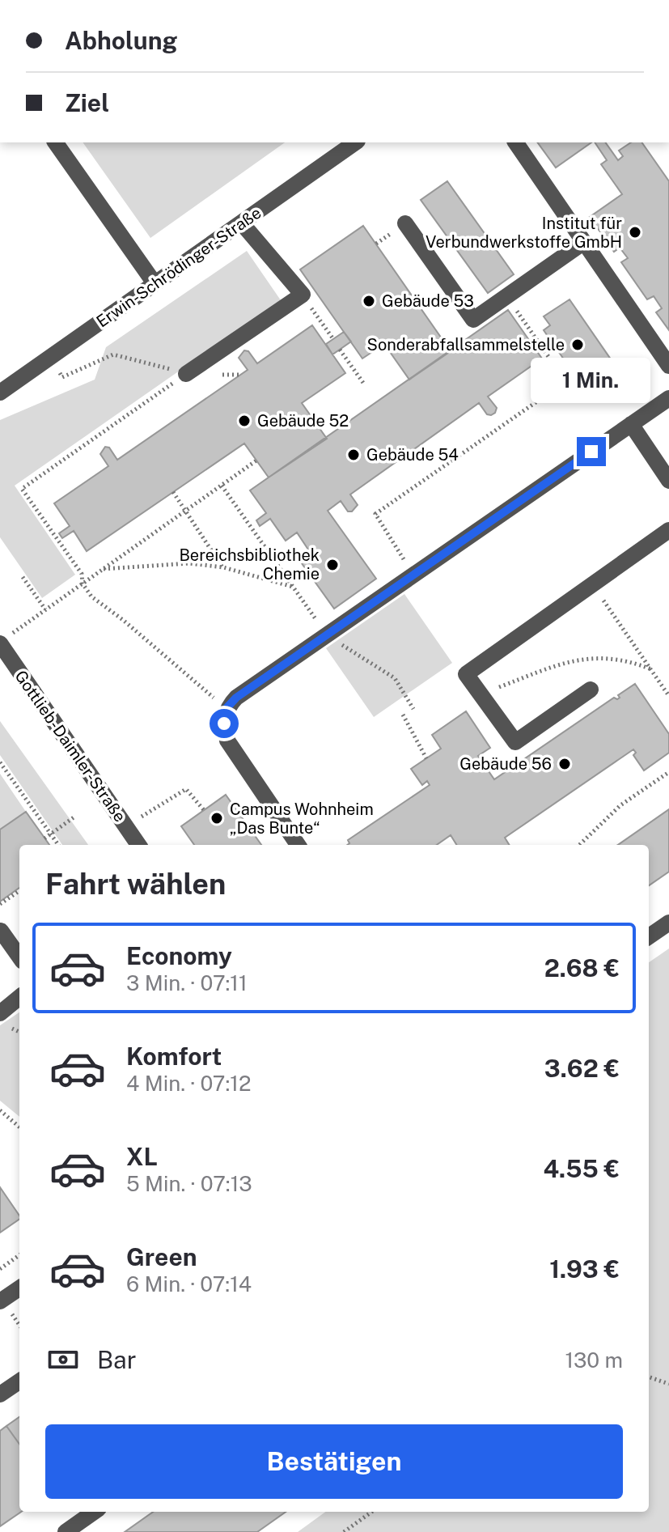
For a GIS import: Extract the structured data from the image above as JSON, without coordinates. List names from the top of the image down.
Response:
{
  "streets": {
    "street": ["Erwin-Schrödinger-Straße", "Gottlieb-Daimler-Straße"]
  },
  "places": [
    "Institut für Verbundwerkstoffe GmbH",
    "Gebäude 53",
    "Sonderabfallsammelstelle",
    "Gebäude 52",
    "Gebäude 54",
    "Bereichsbibliothek Chemie",
    "Gebäude 56",
    "Campus Wohnheim „Das Bunte“"
  ],
  "page": {
    "banner": ["Abholung", "Ziel"],
    "bubble": "1 Min.",
    "heading": "Fahrt wählen",
    "list": [
      {
        "name": "Economy",
        "note": "3 Min. · 07:11",
        "value": "2.68 €"
      },
      {
        "name": "Komfort",
        "note": "4 Min. · 07:12",
        "value": "3.62 €"
      },
      {
        "name": "XL",
        "note": "5 Min. · 07:13",
        "value": "4.55 €"
      },
      {
        "name": "Green",
        "note": "6 Min. · 07:14",
        "value": "1.93 €"
      }
    ],
    "pay": ["Bar", "130 m"],
    "buttons": "Bestätigen"
  }
}
